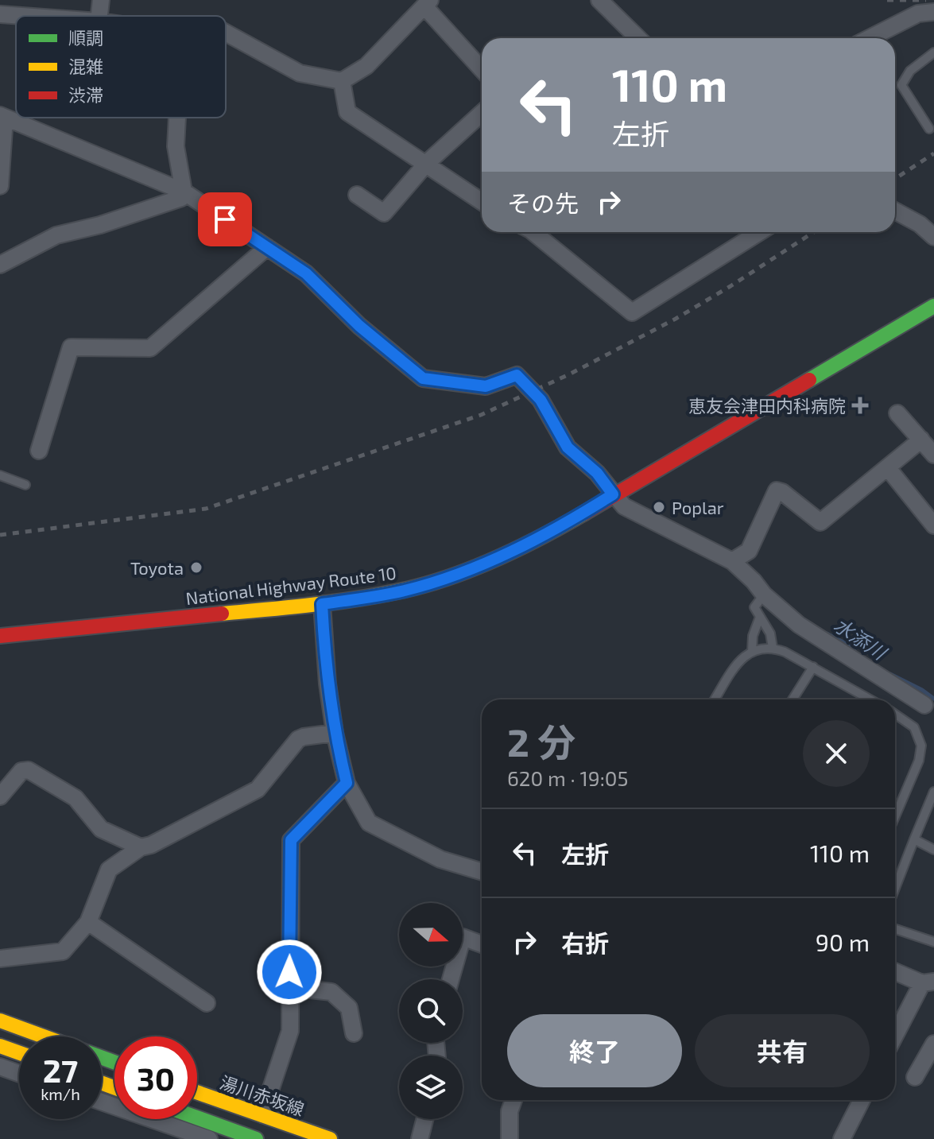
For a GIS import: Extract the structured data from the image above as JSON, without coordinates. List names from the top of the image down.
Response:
{
  "streets": {
    "main road": ["National Highway Route 10", "湯川赤坂線"]
  },
  "water": ["水添川"],
  "places": {
    "health": ["恵友会津田内科病院"],
    "other": ["Poplar", "Toyota"]
  },
  "legend": ["順調", "混雑", "渋滞"],
  "north": "right",
  "page": {
    "turn": ["110 m", "左折"],
    "then": "その先",
    "heading": ["2 分", "620 m · 19:05"],
    "list": [
      {
        "name": "左折",
        "value": "110 m"
      },
      {
        "name": "右折",
        "value": "90 m"
      }
    ],
    "buttons": ["終了", "共有"],
    "speed": "27 km/h",
    "limit": "30"
  }
}
